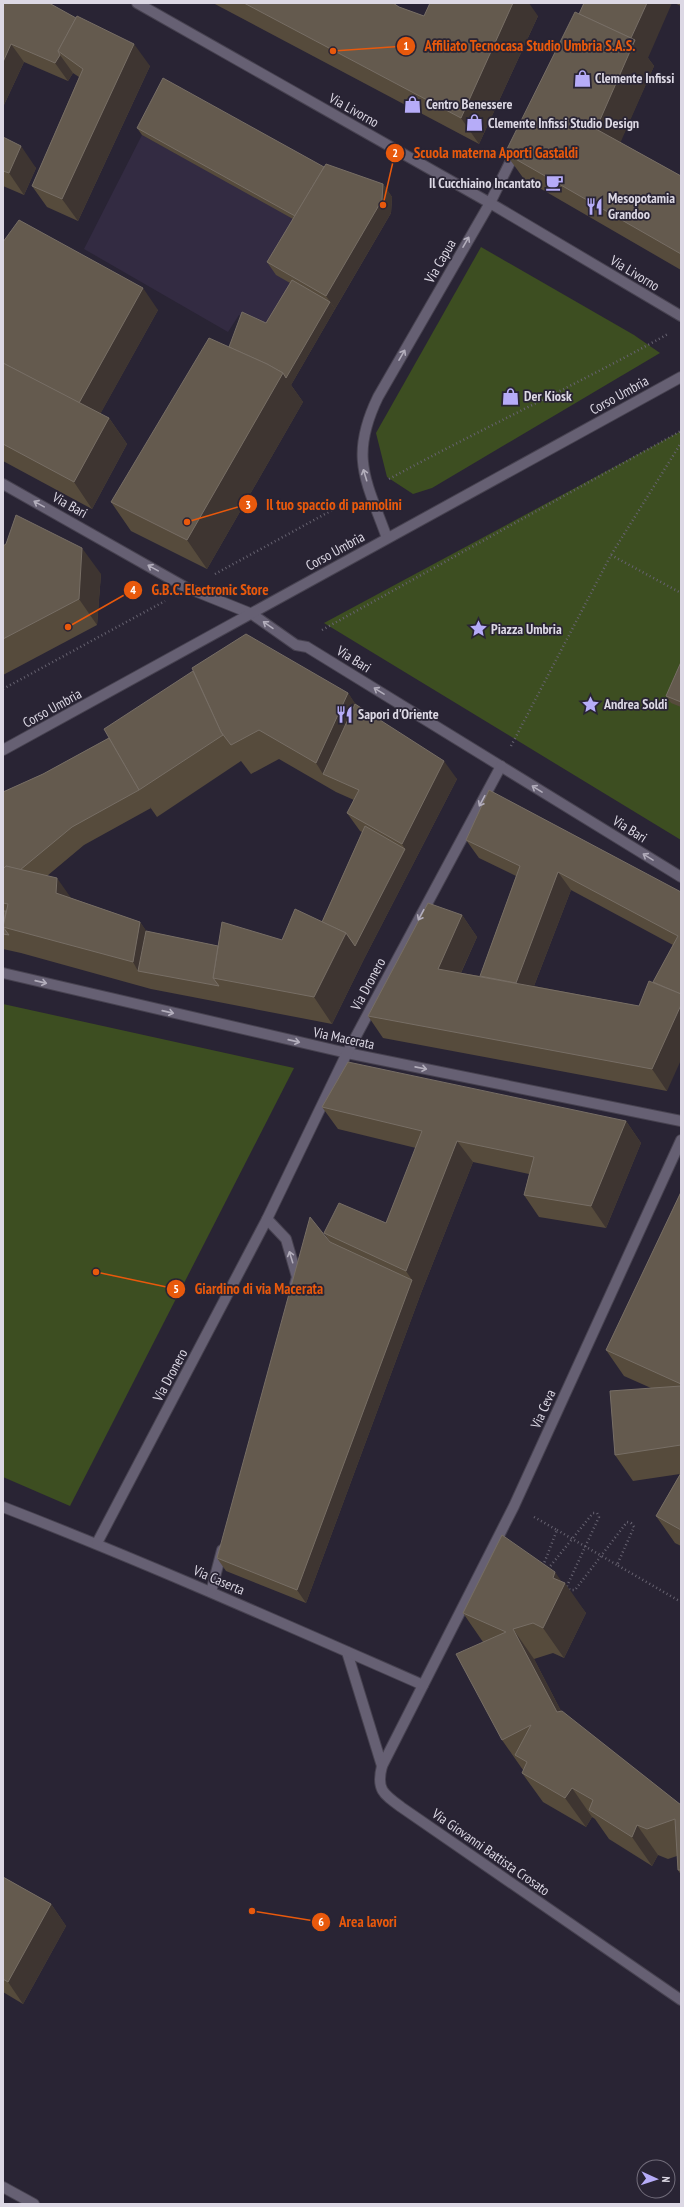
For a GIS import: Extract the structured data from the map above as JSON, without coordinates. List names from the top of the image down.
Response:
{
  "streets": {
    "street": [
      "Via Livorno",
      "Via Capua",
      "Corso Umbria",
      "Via Bari",
      "Via Dronero",
      "Via Macerata",
      "Via Ceva",
      "Via Caserta",
      "Via Giovanni Battista Crosato"
    ]
  },
  "crossings": [
    ["Via Livorno", "Via Capua"],
    ["Via Capua", "Corso Umbria"],
    ["Corso Umbria", "Via Bari"],
    ["Via Bari", "Via Dronero"],
    ["Via Dronero", "Via Macerata"],
    ["Via Dronero", "Via Caserta"],
    ["Via Ceva", "Via Caserta"],
    ["Via Ceva", "Via Giovanni Battista Crosato"],
    ["Via Caserta", "Via Giovanni Battista Crosato"]
  ],
  "one_way": [
    "Via Capua",
    "Via Bari",
    "Via Dronero",
    "Via Macerata"
  ],
  "places": {
    "other": [
      "Affiliato Tecnocasa Studio Umbria S.A.S.",
      "Scuola materna Aporti Gastaldi",
      "Il tuo spaccio di pannolini",
      "G.B.C. Electronic Store",
      "Giardino di via Macerata",
      "Area lavori"
    ],
    "shop": [
      "Clemente Infissi",
      "Centro Benessere",
      "Clemente Infissi Studio Design",
      "Der Kiosk"
    ],
    "cafe": ["Il Cucchiaino Incantato"],
    "restaurant": ["Mesopotamia Grandoo", "Sapori d'Oriente"],
    "place": ["Piazza Umbria", "Andrea Soldi"]
  },
  "north": "right"
}
